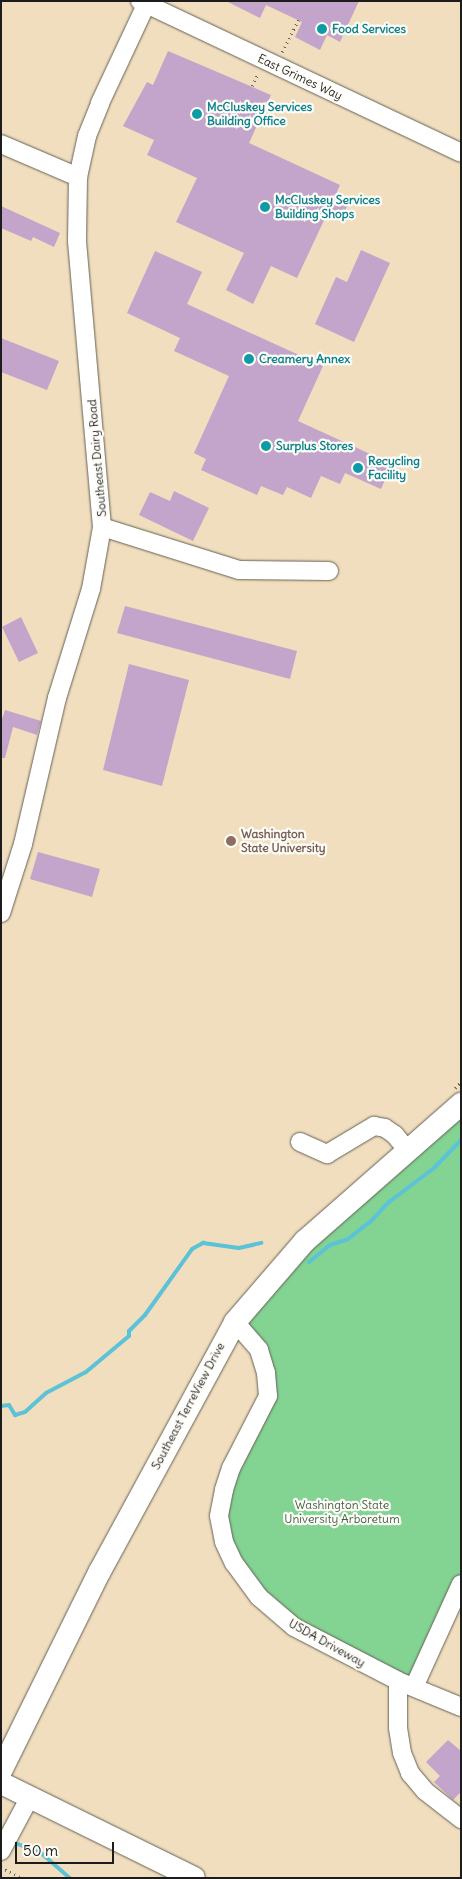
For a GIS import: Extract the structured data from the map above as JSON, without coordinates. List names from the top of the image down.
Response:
{
  "streets": {
    "main road": ["Southeast TerreView Drive"],
    "street": ["East Grimes Way", "Southeast Dairy Road", "USDA Driveway"]
  },
  "crossings": [
    ["East Grimes Way", "Southeast Dairy Road"],
    ["Southeast TerreView Drive", "USDA Driveway"]
  ],
  "parks": ["Washington State University Arboretum"],
  "places": [
    "Food Services",
    "McCluskey Services Building Office",
    "McCluskey Services Building Shops",
    "Creamery Annex",
    "Surplus Stores",
    "Recycling Facility",
    "Washington State University"
  ],
  "scale_bar": "50 m"
}
